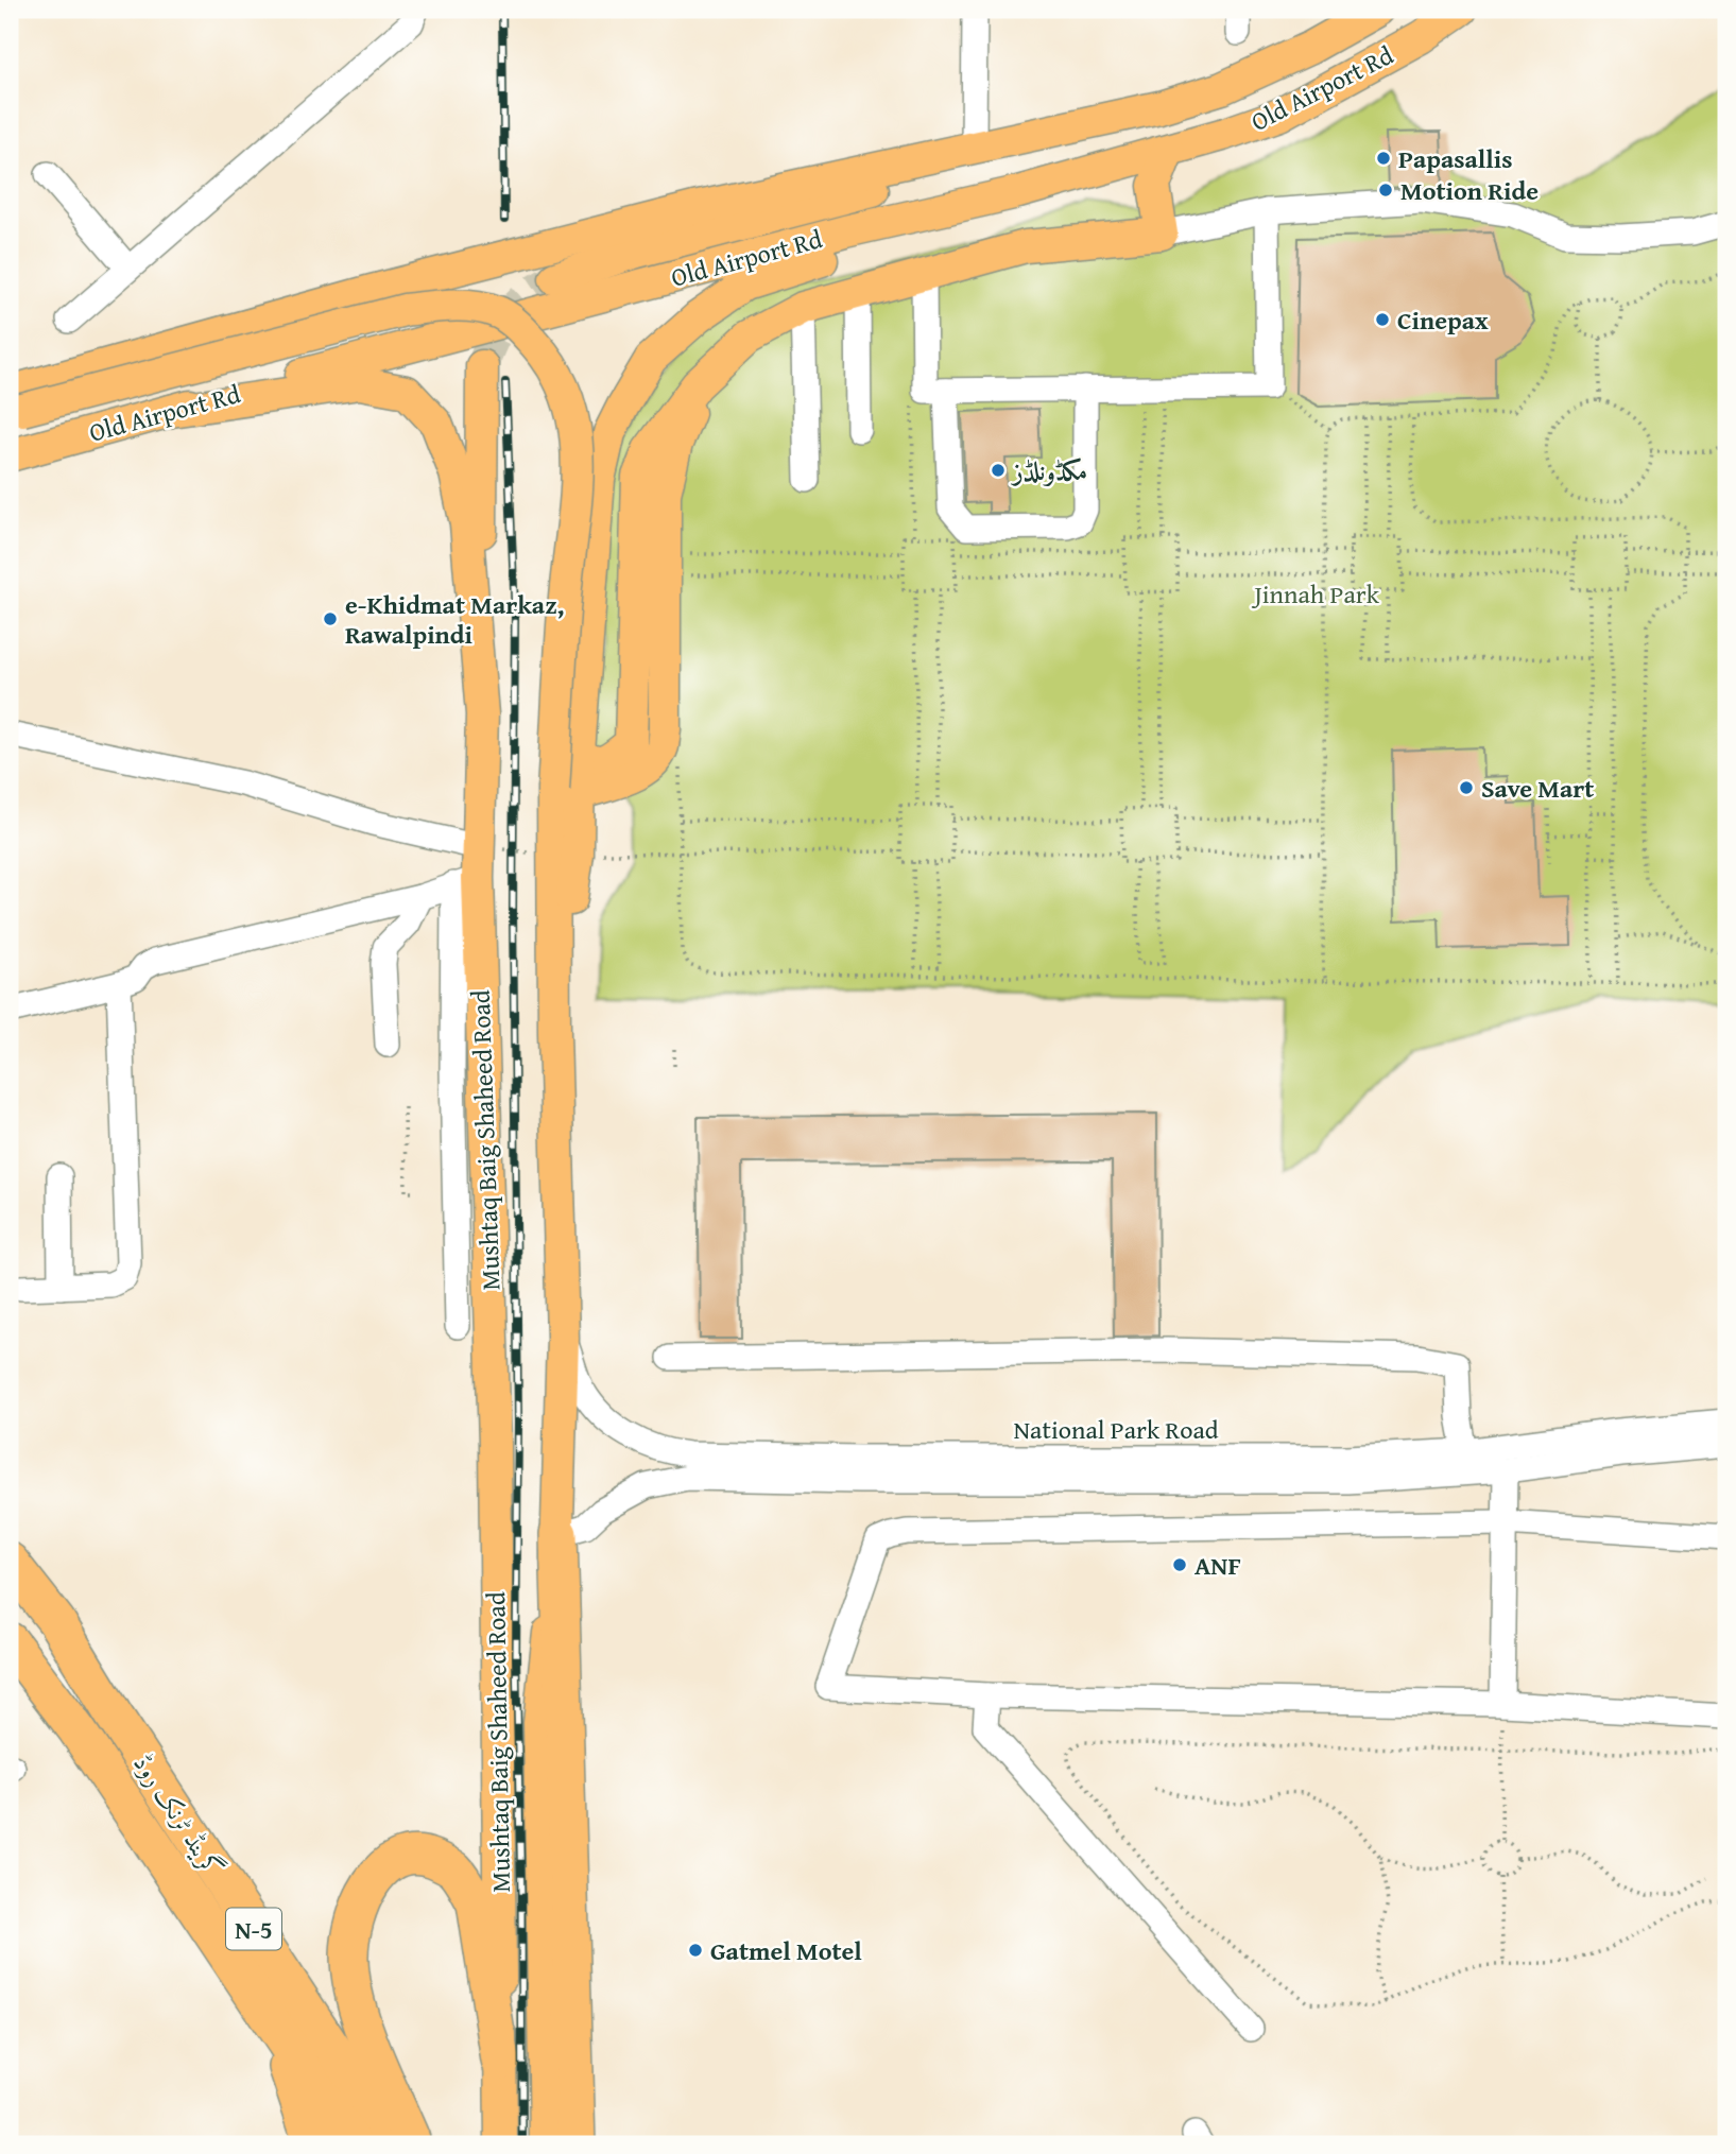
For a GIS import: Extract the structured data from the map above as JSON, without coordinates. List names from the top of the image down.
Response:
{
  "streets": {
    "highway": ["گرینڈ ٹرنک روڈ", "N-5"],
    "main road": ["Old Airport Rd", "Mushtaq Baig Shaheed Road"],
    "street": ["National Park Road"]
  },
  "crossings": [
    ["Old Airport Rd", "Mushtaq Baig Shaheed Road"]
  ],
  "parks": ["Jinnah Park"],
  "places": [
    "Papasallis",
    "Motion Ride",
    "Cinepax",
    "مکڈونلڈز",
    "e-Khidmat Markaz, Rawalpindi",
    "Save Mart",
    "ANF",
    "Gatmel Motel"
  ]
}
